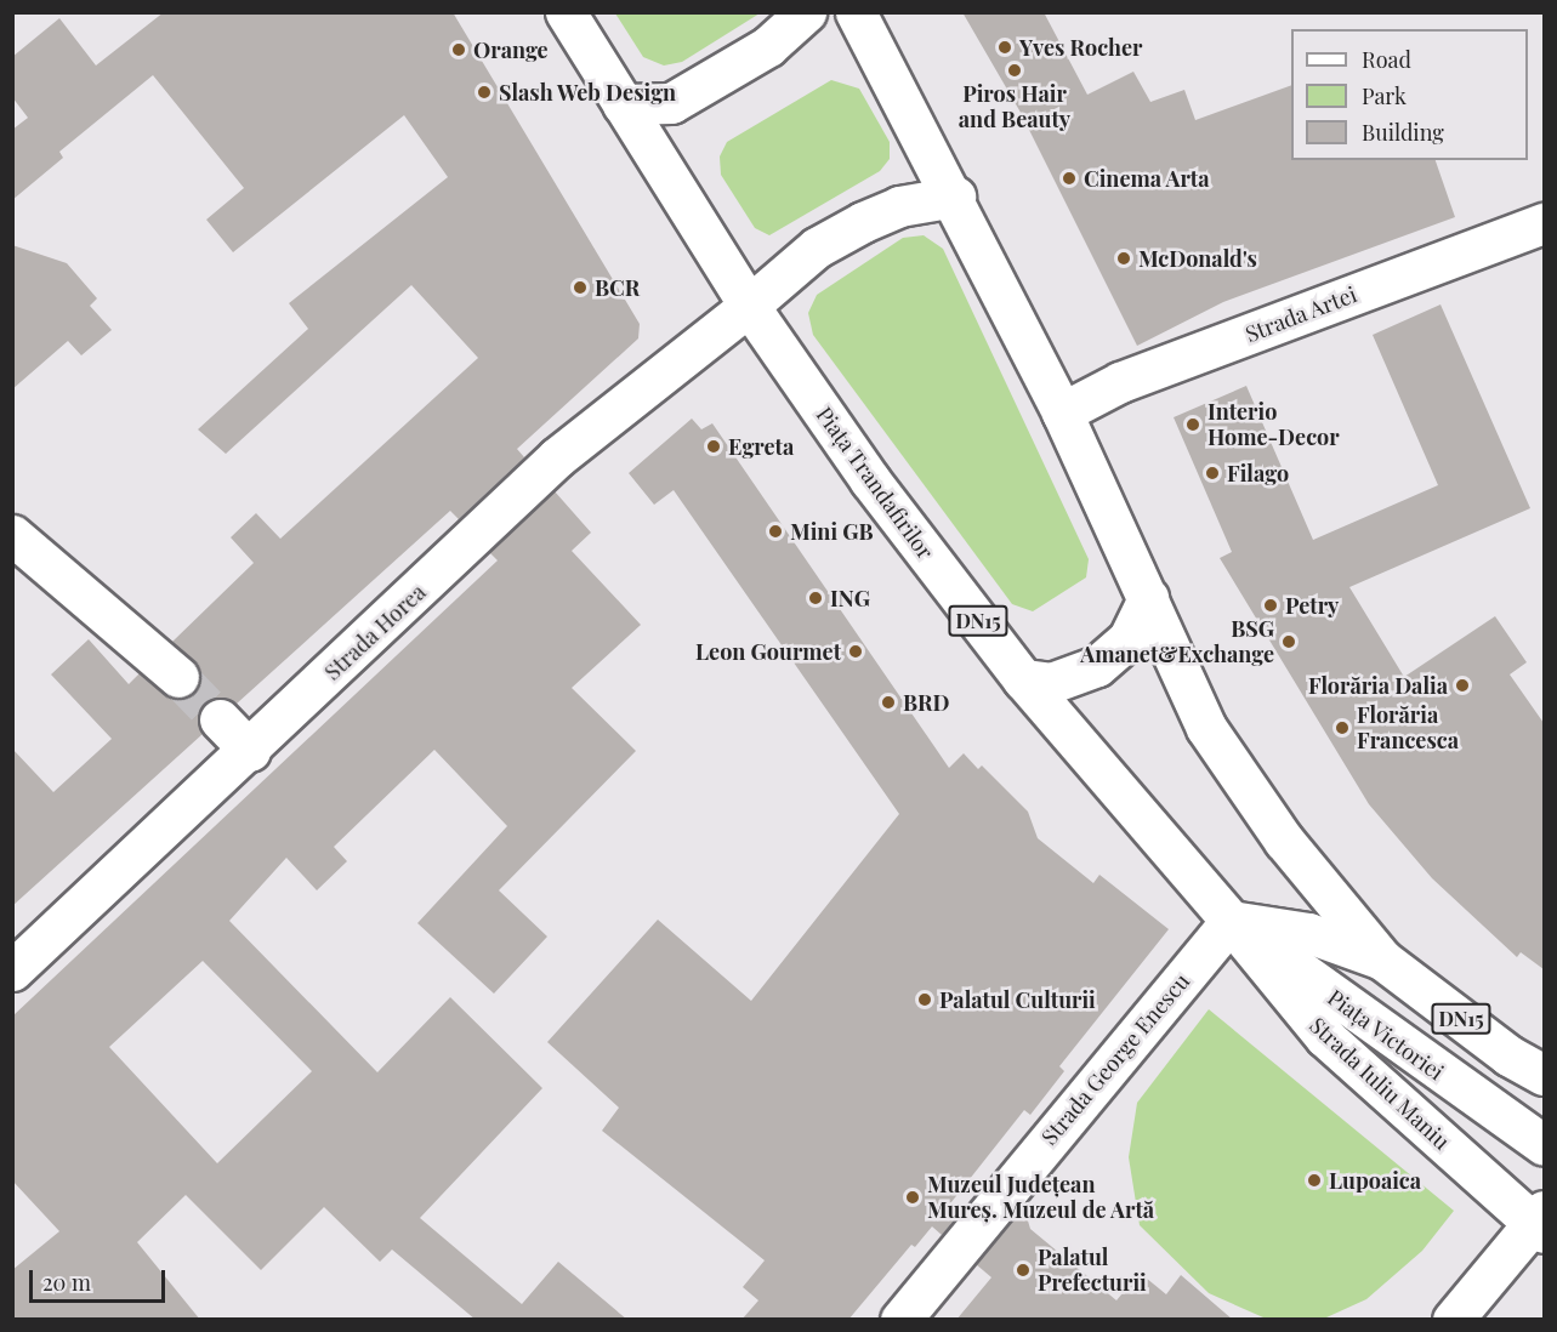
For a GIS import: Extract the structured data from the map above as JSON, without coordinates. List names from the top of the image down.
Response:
{
  "streets": {
    "main road": [
      "Strada Artei",
      "Piața Trandafirilor",
      "DN15",
      "Strada Horea",
      "Piața Victoriei",
      "Strada George Enescu",
      "Strada Iuliu Maniu"
    ]
  },
  "crossings": [
    ["Strada Artei", "DN15"],
    ["Piața Trandafirilor", "Strada Horea"],
    ["Piața Trandafirilor", "Piața Victoriei"],
    ["Piața Trandafirilor", "Strada George Enescu"],
    ["Piața Trandafirilor", "Strada Iuliu Maniu"],
    ["DN15", "Strada Horea"],
    ["Piața Victoriei", "Strada George Enescu"],
    ["Piața Victoriei", "Strada Iuliu Maniu"],
    ["Strada George Enescu", "Strada Iuliu Maniu"]
  ],
  "places": [
    "Yves Rocher",
    "Orange",
    "Piros Hair and Beauty",
    "Slash Web Design",
    "Cinema Arta",
    "McDonald's",
    "BCR",
    "Interio Home-Decor",
    "Egreta",
    "Filago",
    "Mini GB",
    "ING",
    "Petry",
    "BSG Amanet&Exchange",
    "Leon Gourmet",
    "Florăria Dalia",
    "BRD",
    "Florăria Francesca",
    "Palatul Culturii",
    "Lupoaica",
    "Muzeul Județean Mureș. Muzeul de Artă",
    "Palatul Prefecturii"
  ],
  "legend": ["Road", "Park", "Building"],
  "scale_bar": "20 m"
}
